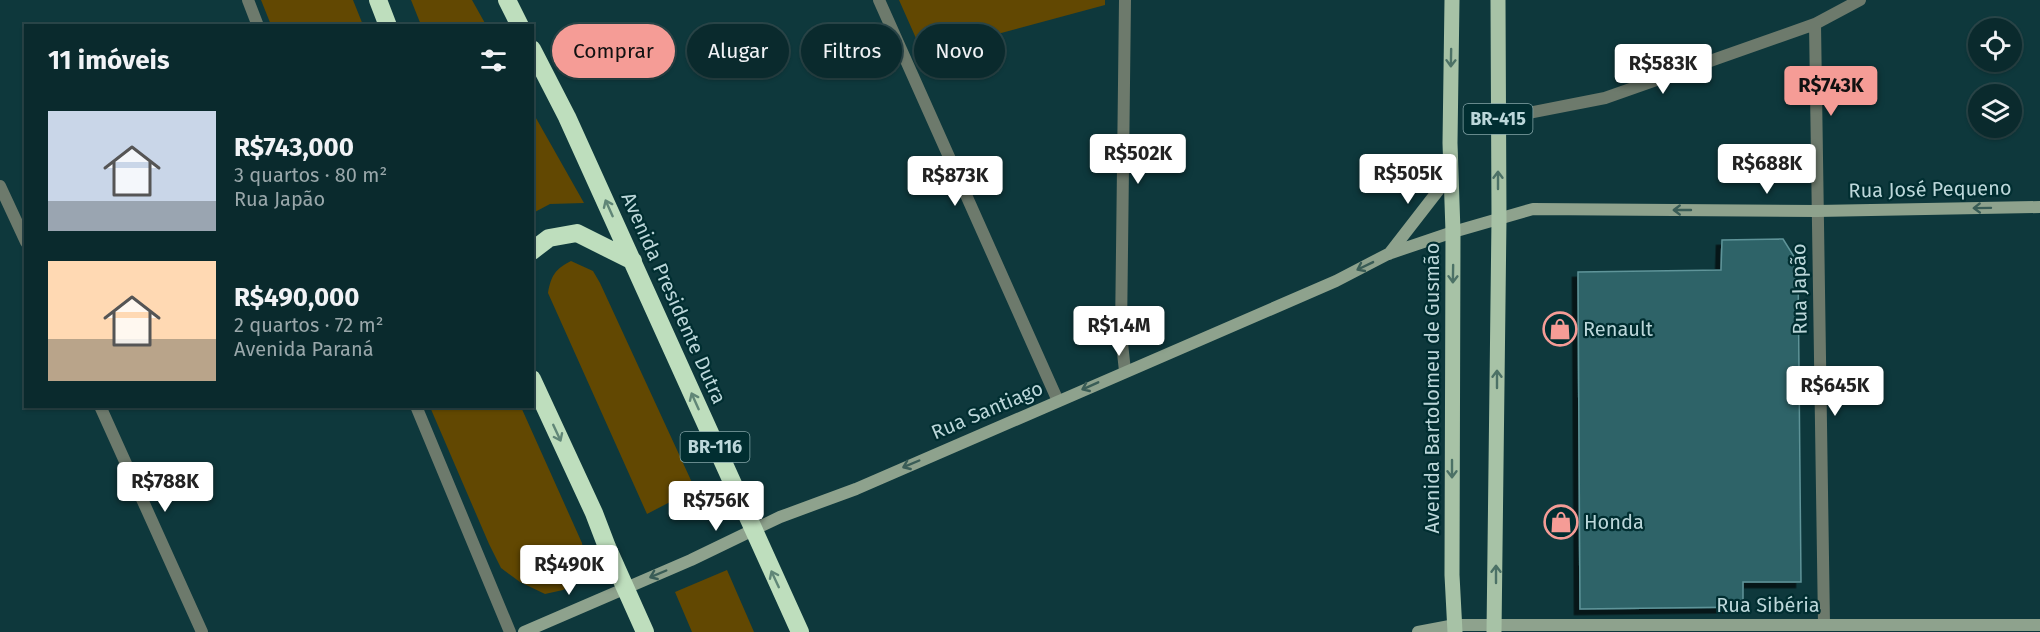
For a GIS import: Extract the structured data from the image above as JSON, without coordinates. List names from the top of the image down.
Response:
{
  "streets": {
    "highway": ["Avenida Presidente Dutra", "BR-116"],
    "main road": [
      "BR-415",
      "Rua José Pequeno",
      "Avenida Bartolomeu de Gusmão",
      "Rua Santiago",
      "Rua Sibéria"
    ],
    "street": ["Rua Japão"]
  },
  "crossings": [
    ["BR-415", "Rua José Pequeno"],
    ["BR-415", "Rua Santiago"],
    ["BR-415", "Rua Sibéria"],
    ["Rua José Pequeno", "Rua Japão"],
    ["Rua José Pequeno", "Rua Santiago"],
    ["Rua Japão", "Rua Sibéria"],
    ["Avenida Presidente Dutra", "Rua Santiago"],
    ["Avenida Bartolomeu de Gusmão", "Rua Santiago"],
    ["Avenida Bartolomeu de Gusmão", "Rua Sibéria"]
  ],
  "one_way": ["Rua José Pequeno", "Rua Santiago"],
  "places": {
    "shop": ["Renault", "Honda"]
  },
  "page": {
    "chip": [
      "Comprar",
      "Alugar",
      "Filtros",
      "Novo"
    ],
    "heading": "11 imóveis",
    "price": [
      "R$583K",
      "R$743K",
      "R$502K",
      "R$688K",
      "R$505K",
      "R$873K",
      "R$1.4M",
      "R$645K",
      "R$788K",
      "R$756K",
      "R$490K"
    ],
    "list": [
      {
        "name": "R$743,000",
        "note": "3 quartos · 80 m² · Rua Japão"
      },
      {
        "name": "R$490,000",
        "note": "2 quartos · 72 m² · Avenida Paraná"
      }
    ]
  }
}
